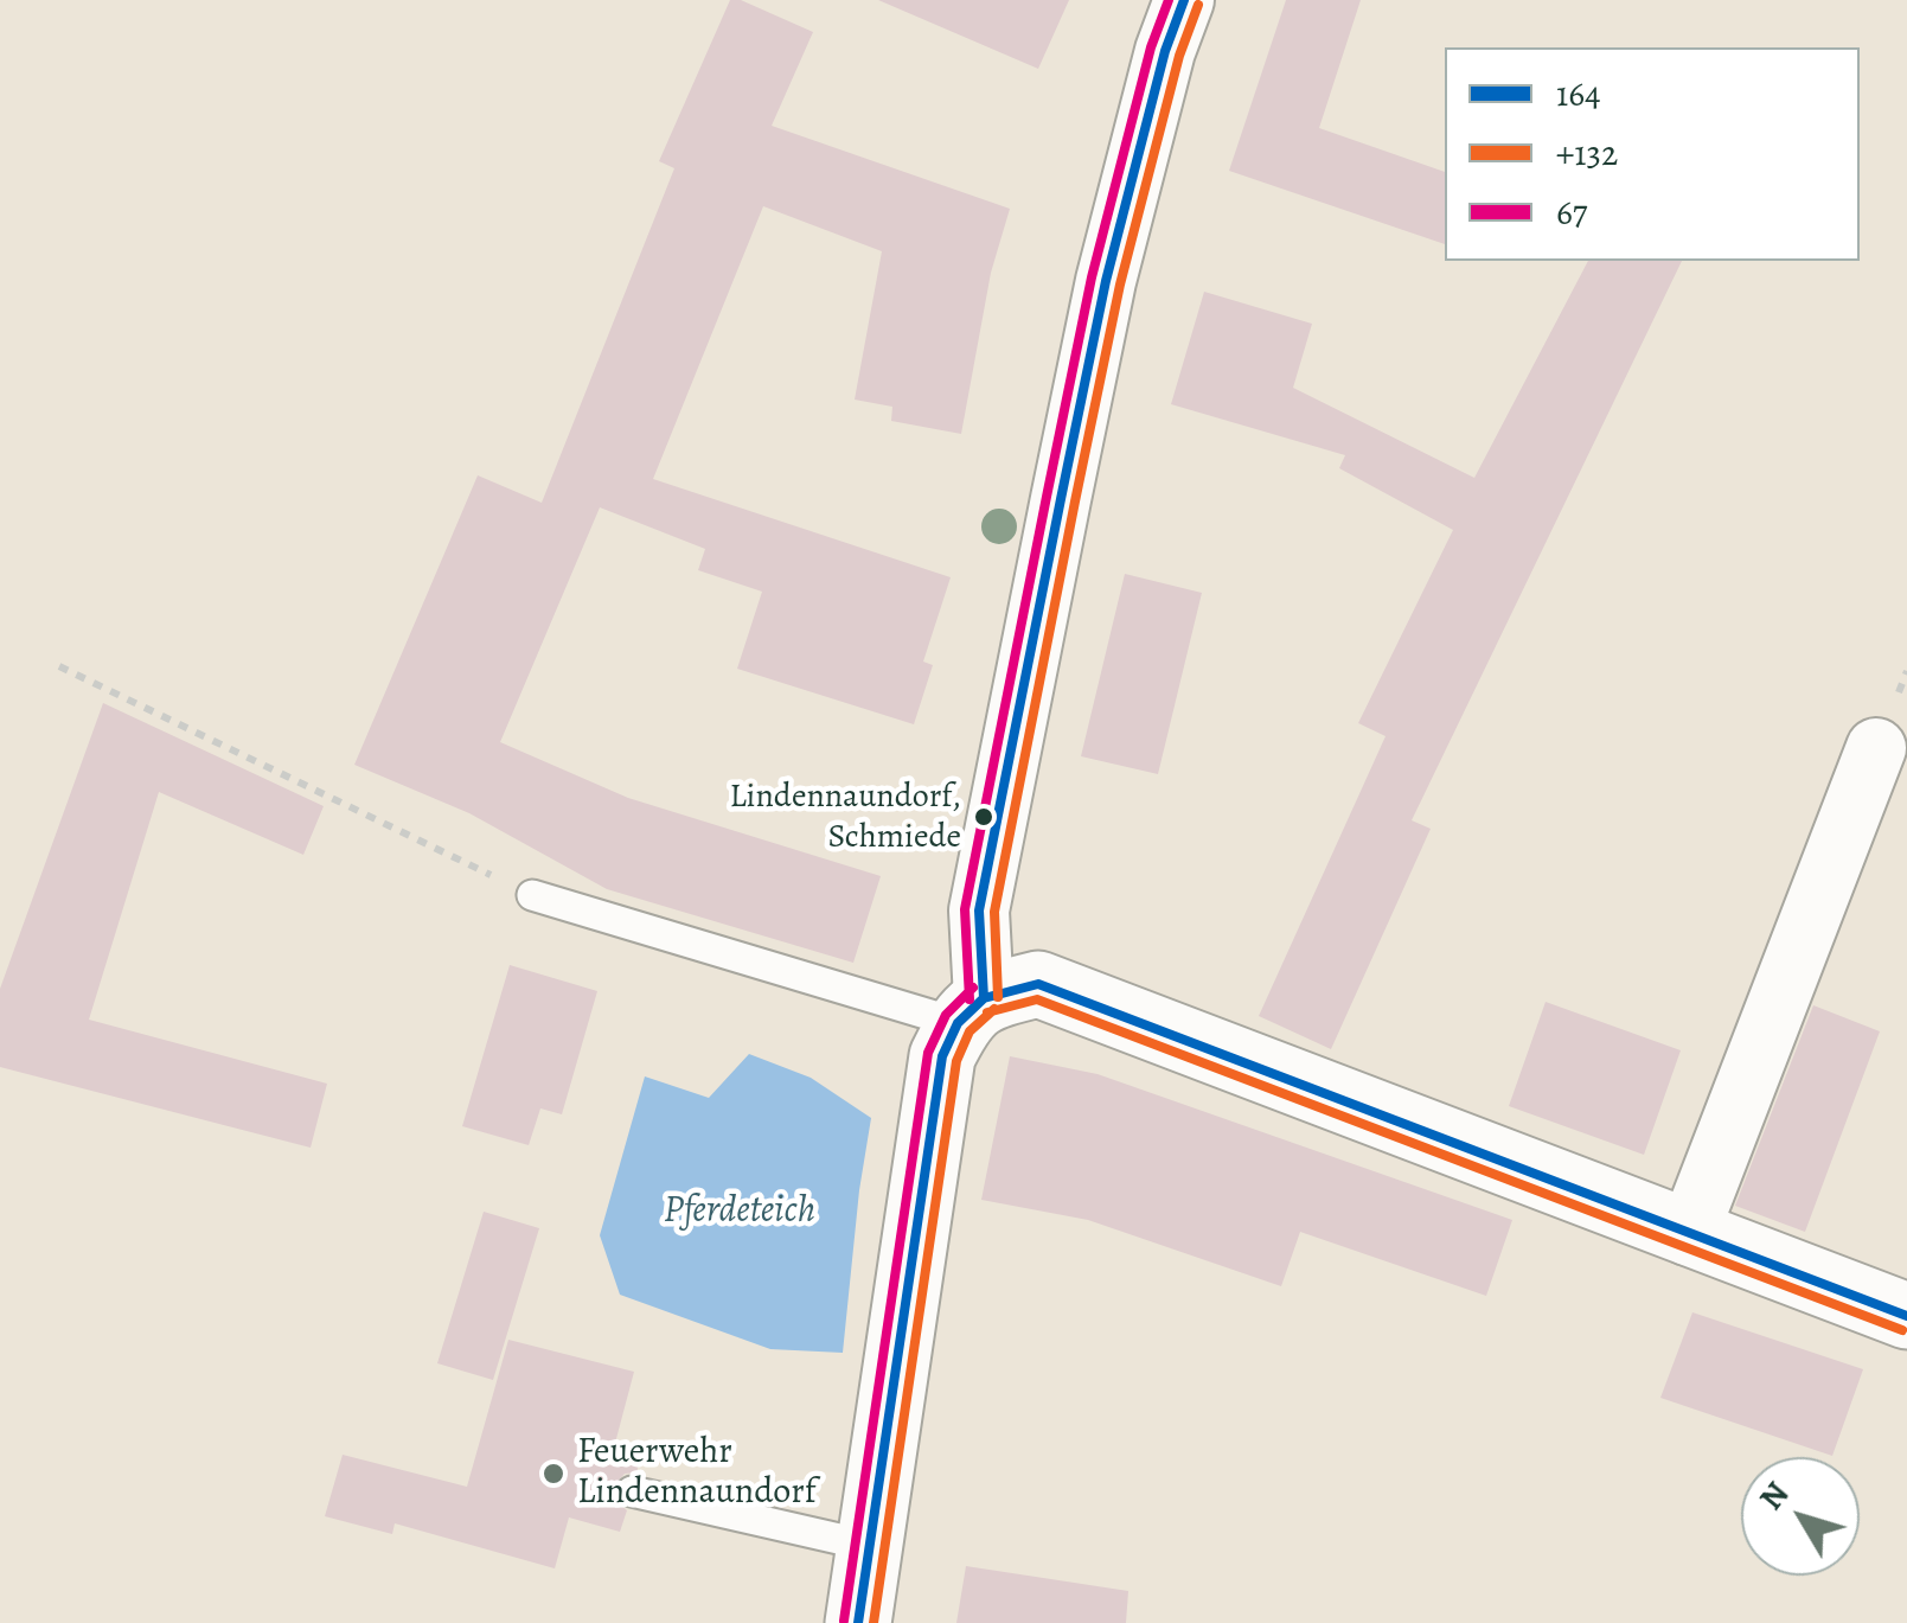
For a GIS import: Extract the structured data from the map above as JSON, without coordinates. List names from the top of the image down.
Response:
{
  "water": ["Pferdeteich"],
  "places": ["Lindennaundorf, Schmiede", "Feuerwehr Lindennaundorf"],
  "lines": ["transit line 164", "transit line 67", "transit line +132"],
  "legend": ["164", "+132", "67"],
  "north": "top left"
}
